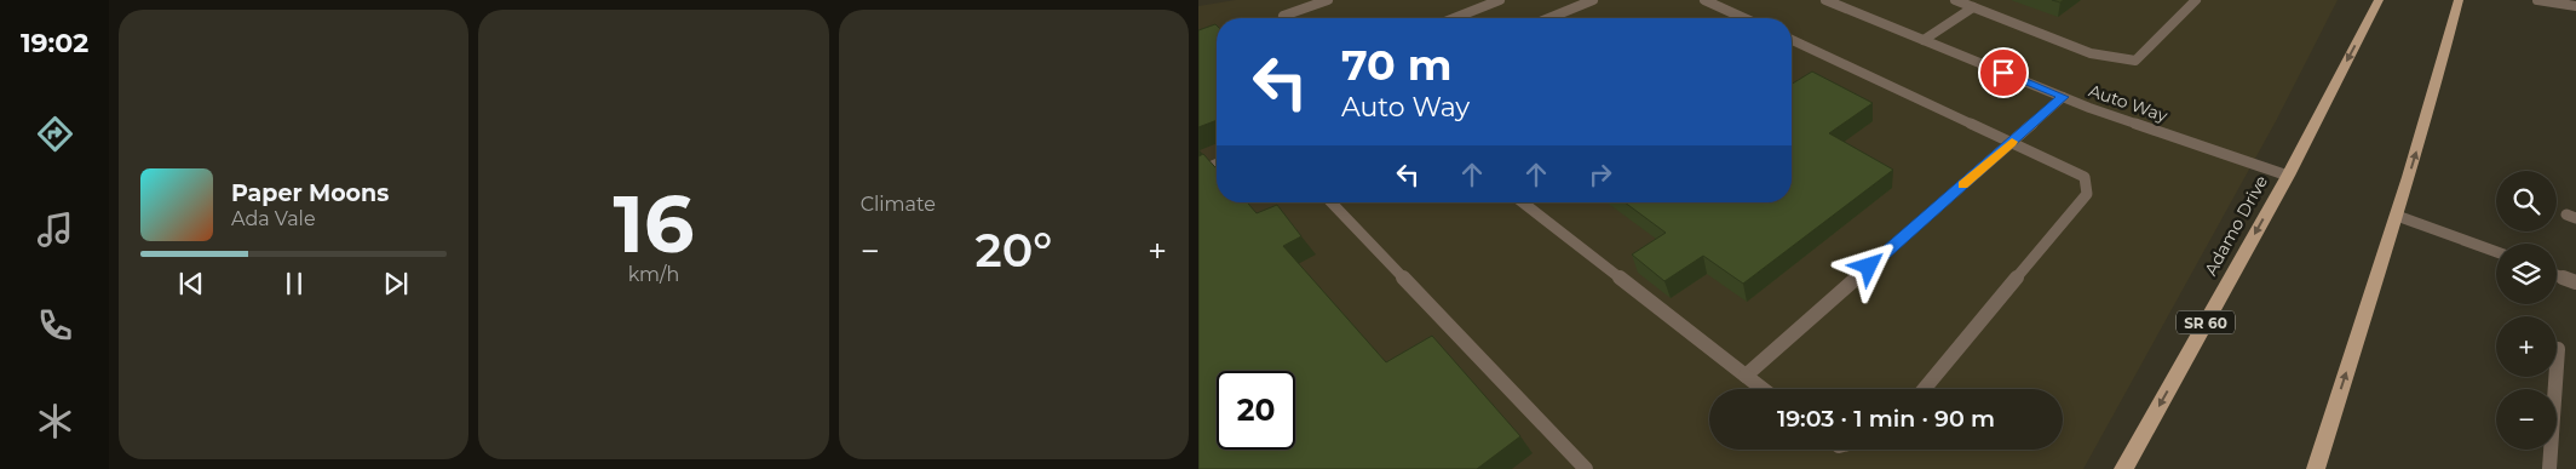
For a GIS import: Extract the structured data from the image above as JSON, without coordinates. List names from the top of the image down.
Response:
{
  "streets": {
    "main road": ["Adamo Drive", "SR 60"],
    "lane": ["Auto Way"]
  },
  "crossings": [
    ["Auto Way", "Adamo Drive"]
  ],
  "page": {
    "tabs": "19:02",
    "tile": [
      ["16", "km/h"],
      "Climate"
    ],
    "turn": ["70 m", "Auto Way"],
    "song": ["Paper Moons", "Ada Vale"],
    "map_buttons": ["+", "−"],
    "heat": ["−", "20°", "+"],
    "limit": "20",
    "trip": "19:03 · 1 min · 90 m"
  }
}
